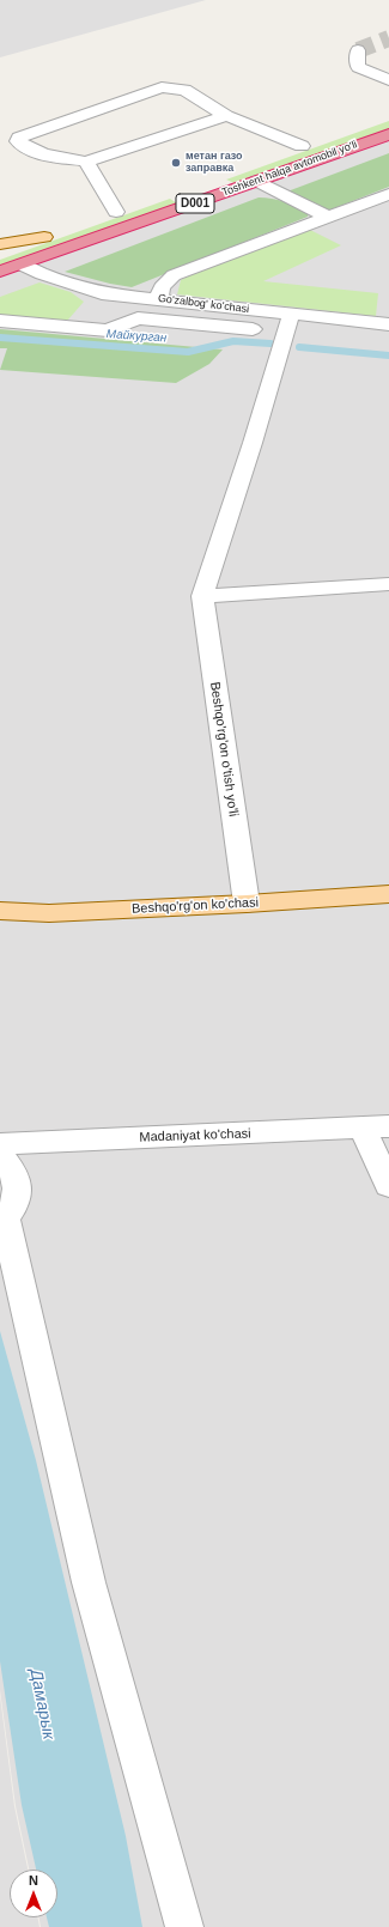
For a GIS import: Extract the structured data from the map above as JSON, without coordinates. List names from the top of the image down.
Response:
{
  "streets": {
    "highway": ["Toshkent halqa avtomobil yo'li", "D001"],
    "main road": ["Beshqo'rg'on ko'chasi"],
    "street": ["Go'zalbog' ko'chasi", "Beshqo'rg'on o'tish yo'li", "Madaniyat ko'chasi"]
  },
  "crossings": [
    ["Toshkent halqa avtomobil yo'li", "Go'zalbog' ko'chasi"],
    ["Go'zalbog' ko'chasi", "Beshqo'rg'on o'tish yo'li"],
    ["Beshqo'rg'on o'tish yo'li", "Beshqo'rg'on ko'chasi"]
  ],
  "water": ["Майкурган", "Дамарык"],
  "places": ["метан газо заправка"],
  "north": "top"
}
